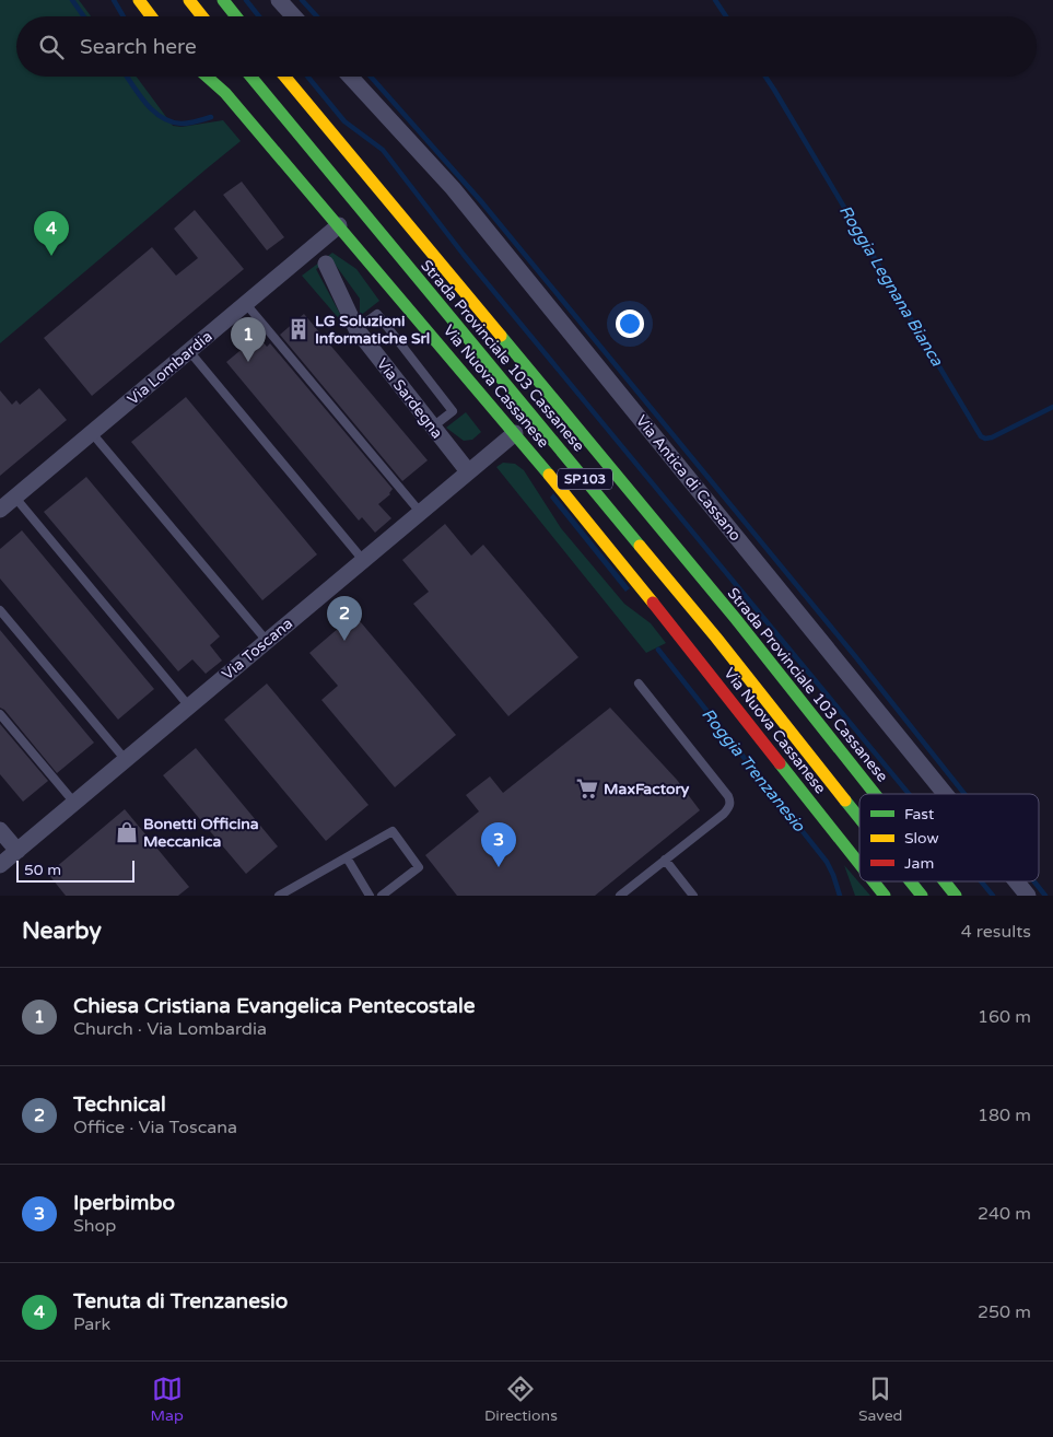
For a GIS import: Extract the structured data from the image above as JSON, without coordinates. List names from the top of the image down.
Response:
{
  "streets": {
    "main road": ["Strada Provinciale 103 Cassanese", "Via Nuova Cassanese", "SP103"],
    "street": [
      "Via Lombardia",
      "Via Sardegna",
      "Via Antica di Cassano",
      "Via Toscana"
    ]
  },
  "crossings": [
    ["Strada Provinciale 103 Cassanese", "SP103"],
    ["Via Lombardia", "Via Nuova Cassanese"],
    ["Via Nuova Cassanese", "Via Toscana"],
    ["Via Sardegna", "Via Toscana"]
  ],
  "water": ["Roggia Legnana Bianca", "Roggia Trenzanesio"],
  "places": {
    "building": ["LG Soluzioni Informatiche Srl"],
    "supermarket": ["MaxFactory"],
    "shop": ["Bonetti Officina Meccanica"]
  },
  "legend": ["Fast", "Slow", "Jam"],
  "scale_bar": "50 m",
  "page": {
    "search": "Search here",
    "pins": [
      "4",
      "1",
      "2",
      "3"
    ],
    "scale": "50 m",
    "heading": ["Nearby", "4 results"],
    "list": [
      {
        "mark": "1",
        "name": "Chiesa Cristiana Evangelica Pentecostale",
        "note": "Church · Via Lombardia",
        "value": "160 m"
      },
      {
        "mark": "2",
        "name": "Technical",
        "note": "Office · Via Toscana",
        "value": "180 m"
      },
      {
        "mark": "3",
        "name": "Iperbimbo",
        "note": "Shop",
        "value": "240 m"
      },
      {
        "mark": "4",
        "name": "Tenuta di Trenzanesio",
        "note": "Park",
        "value": "250 m"
      }
    ],
    "nav": ["Map", "Directions", "Saved"]
  }
}
